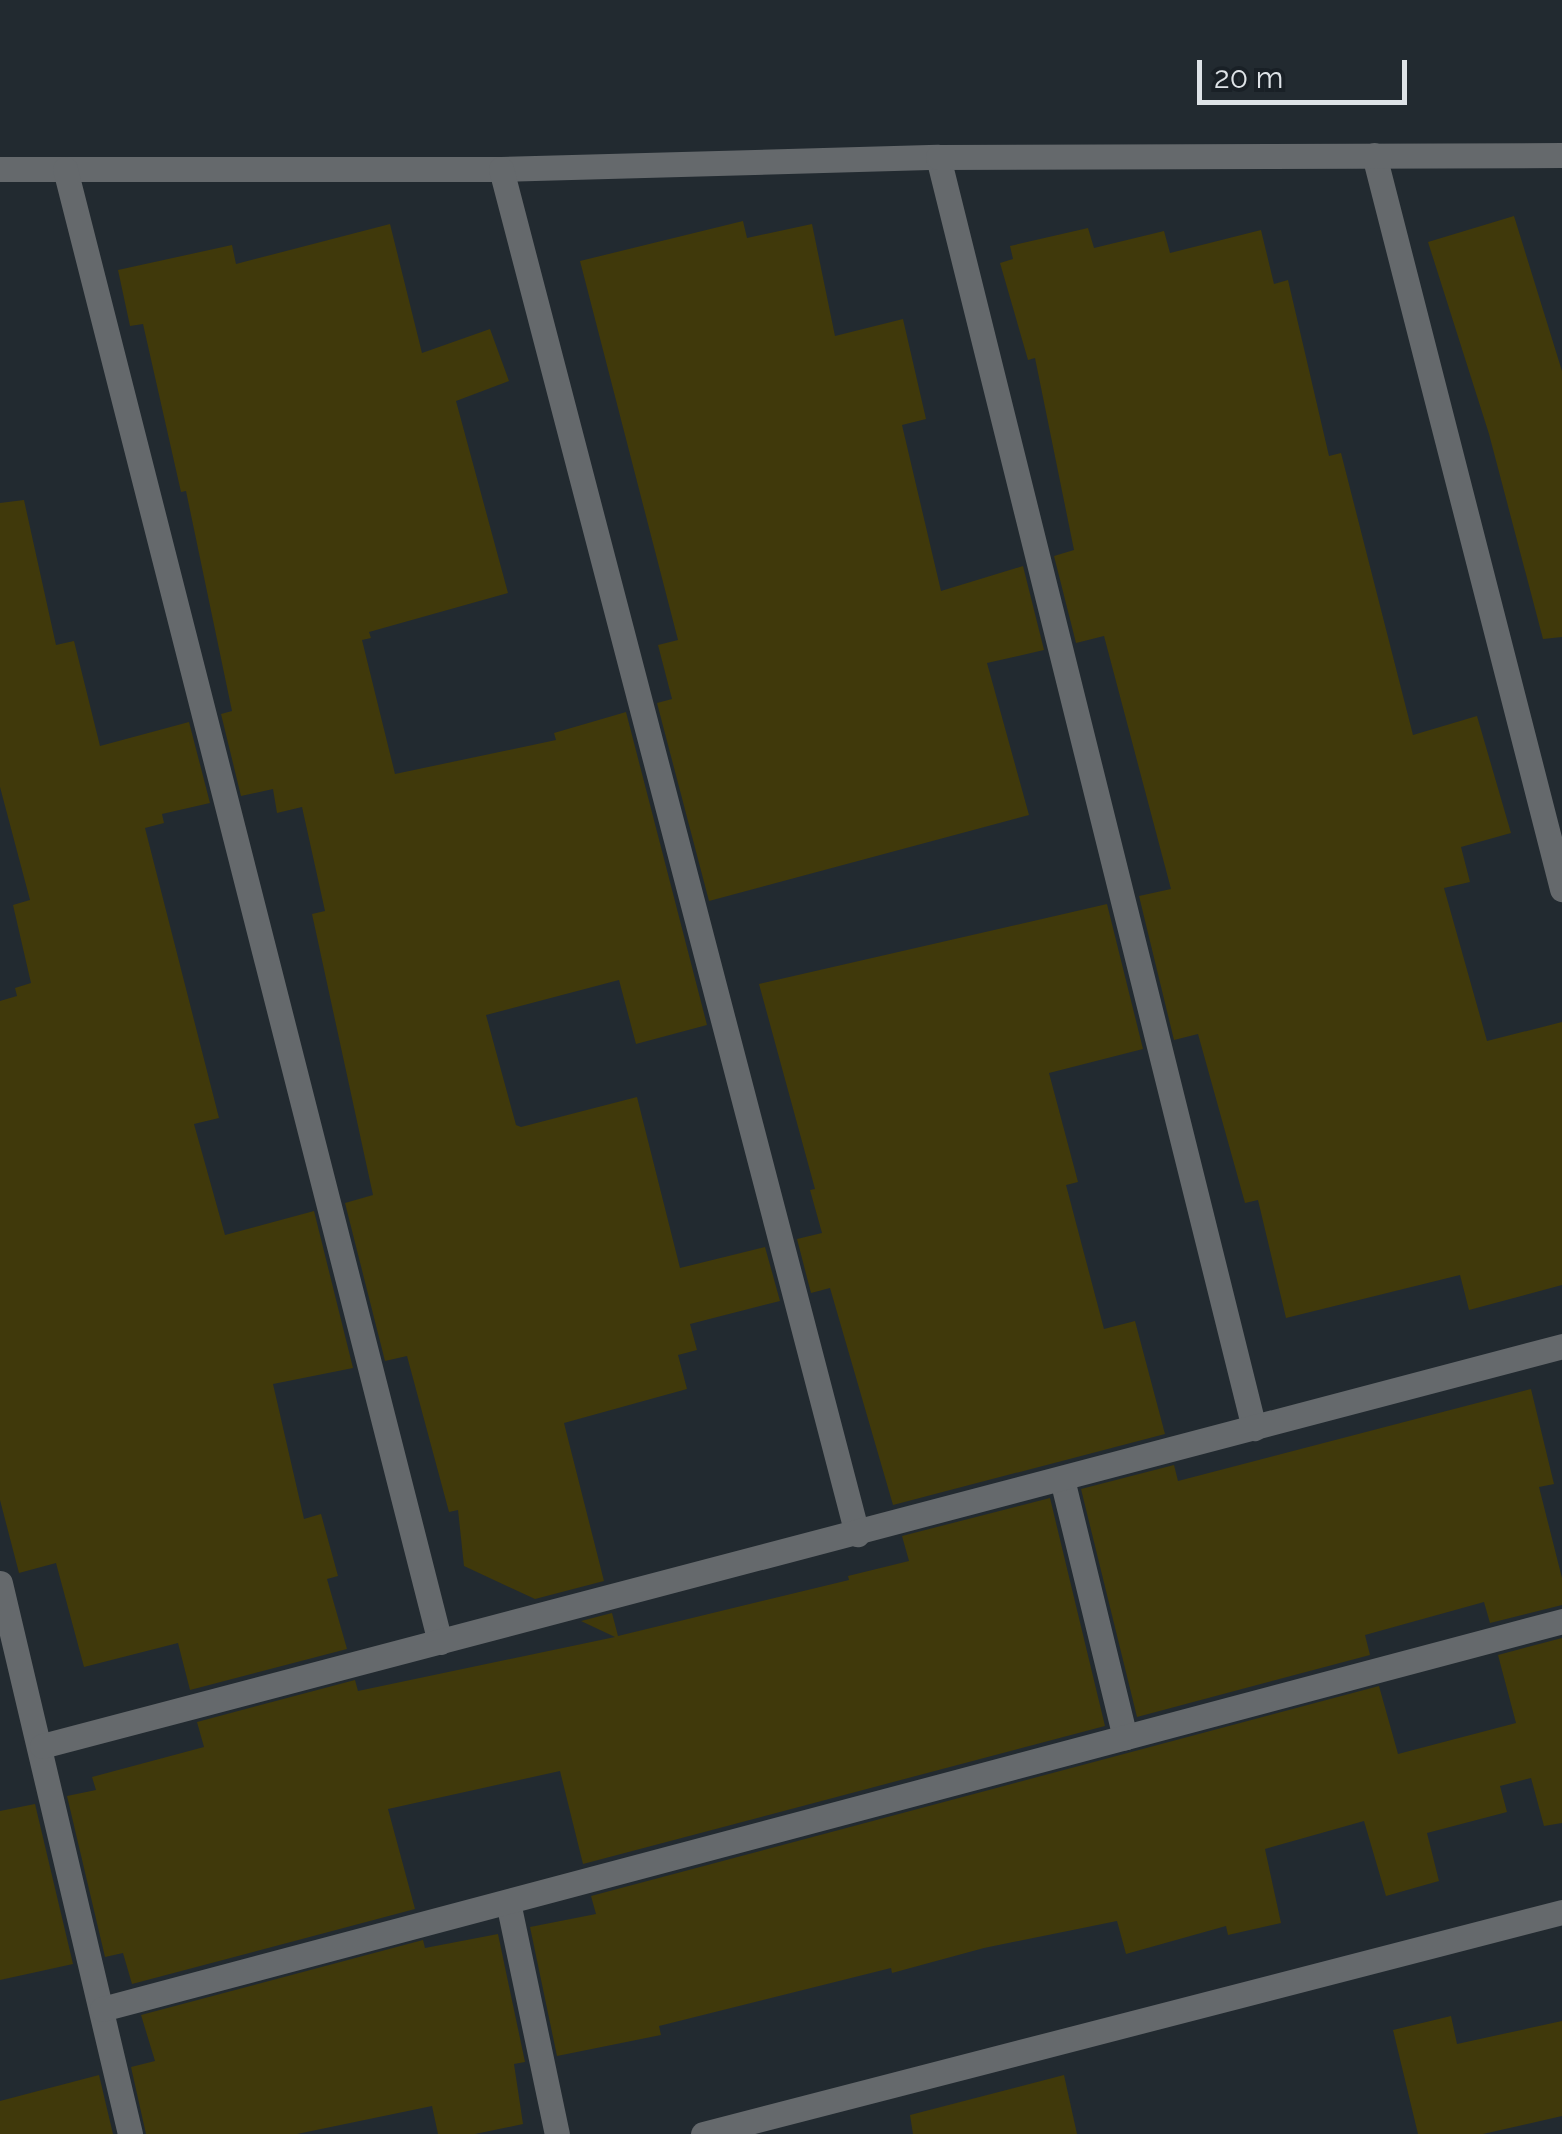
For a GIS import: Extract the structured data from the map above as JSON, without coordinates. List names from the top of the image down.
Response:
{
  "scale_bar": "20 m"
}
